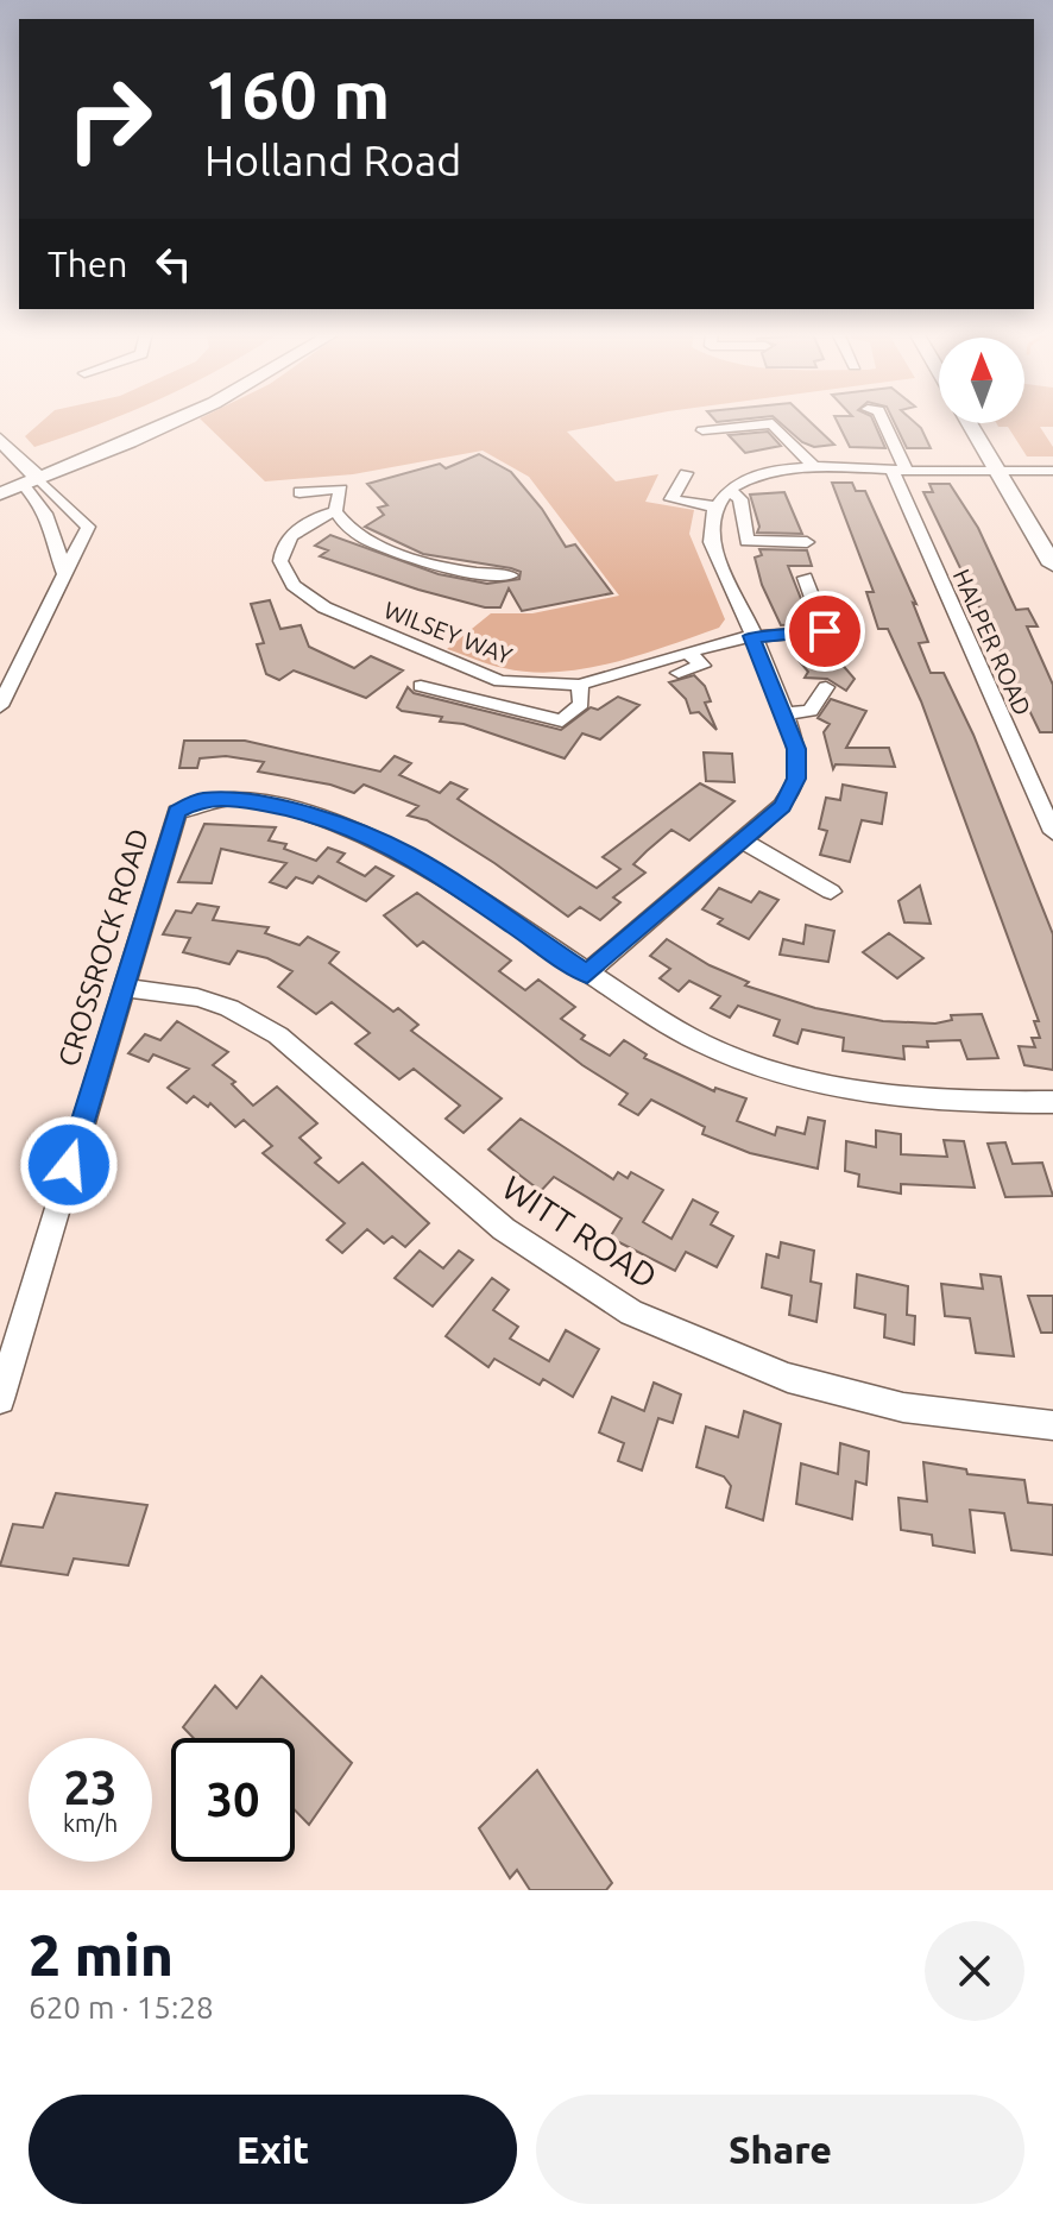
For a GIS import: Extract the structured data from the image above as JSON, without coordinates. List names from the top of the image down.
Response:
{
  "streets": {
    "street": [
      "WILSEY WAY",
      "HALPER ROAD",
      "CROSSROCK ROAD",
      "WITT ROAD"
    ]
  },
  "crossings": [
    ["CROSSROCK ROAD", "WITT ROAD"]
  ],
  "north": "top",
  "page": {
    "turn": ["160 m", "Holland Road"],
    "then": "Then",
    "speed": "23 km/h",
    "limit": "30",
    "heading": ["2 min", "620 m · 15:28"],
    "buttons": ["Exit", "Share"]
  }
}
